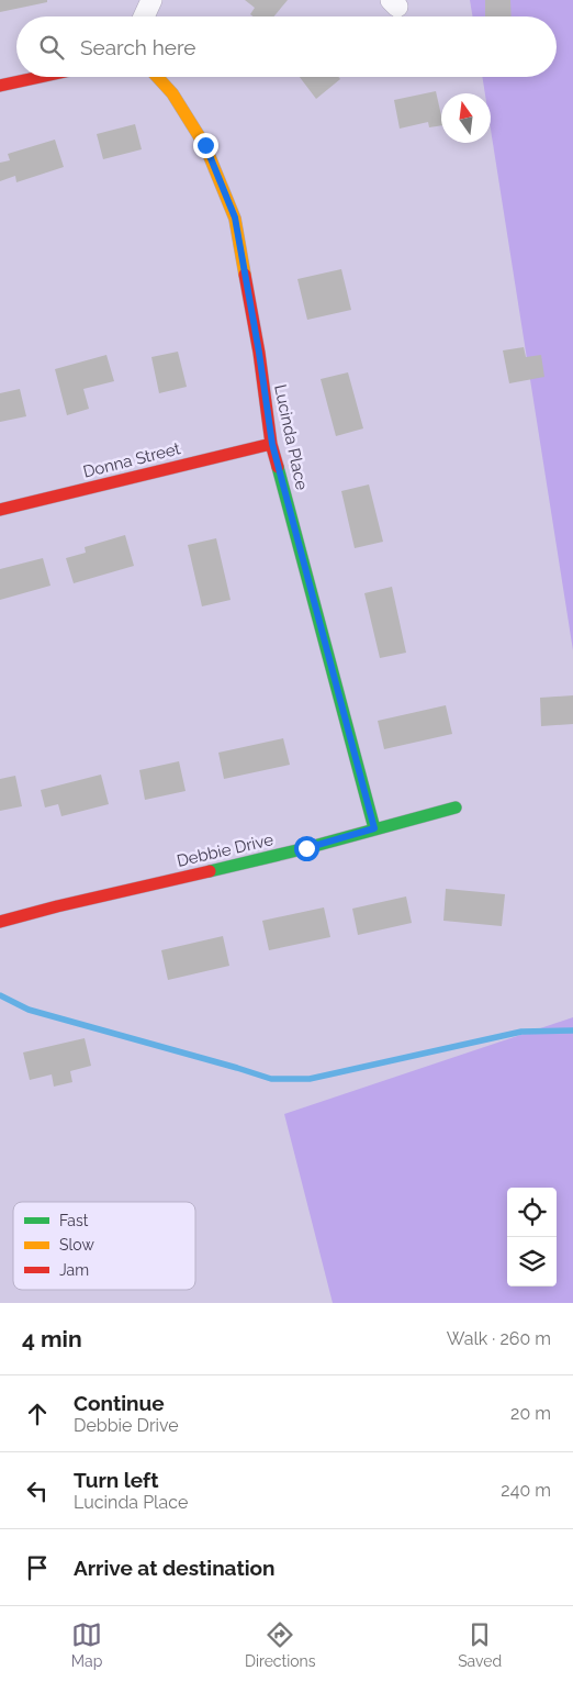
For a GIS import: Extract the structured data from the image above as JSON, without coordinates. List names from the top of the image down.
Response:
{
  "streets": {
    "street": ["Lucinda Place", "Donna Street", "Debbie Drive"]
  },
  "crossings": [
    ["Lucinda Place", "Donna Street"],
    ["Lucinda Place", "Debbie Drive"]
  ],
  "legend": ["Fast", "Slow", "Jam"],
  "north": "top",
  "page": {
    "search": "Search here",
    "heading": ["4 min", "Walk · 260 m"],
    "list": [
      ["Continue", "Debbie Drive", "20 m"],
      ["Turn left", "Lucinda Place", "240 m"],
      "Arrive at destination"
    ],
    "nav": ["Map", "Directions", "Saved"]
  }
}
